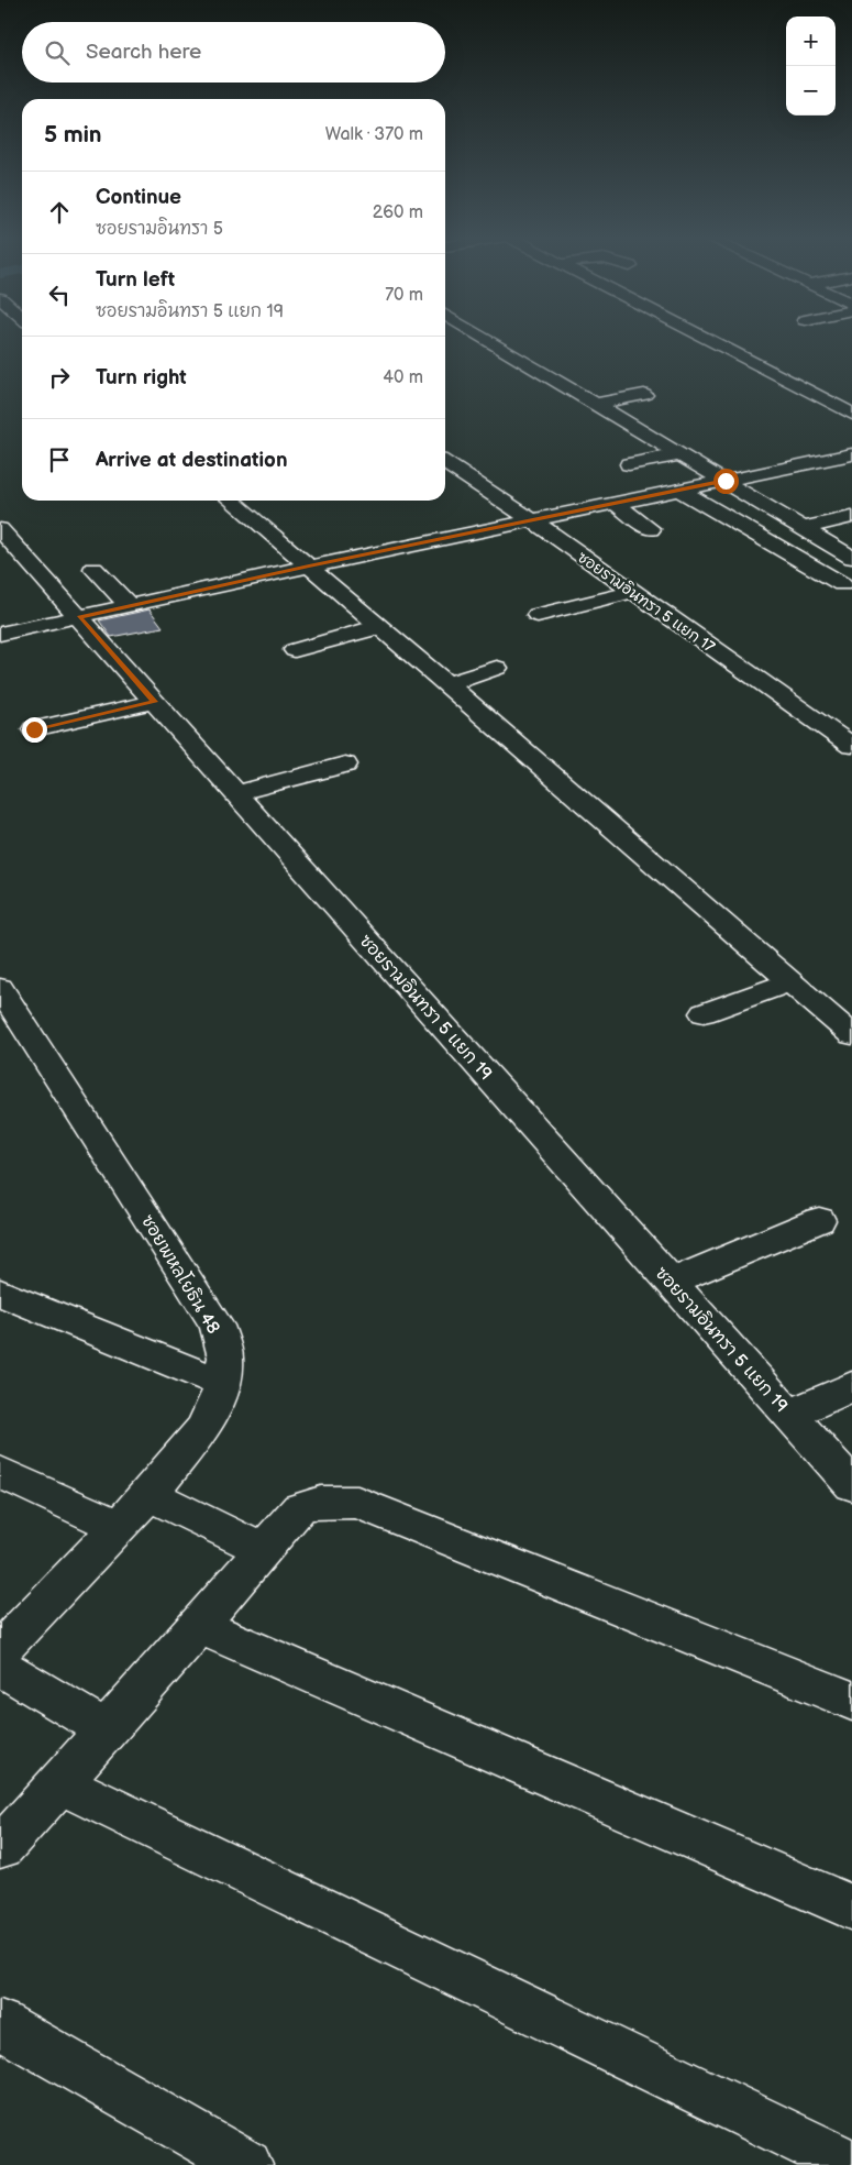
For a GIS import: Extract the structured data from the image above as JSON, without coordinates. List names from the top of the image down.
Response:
{
  "streets": {
    "street": ["ซอยรามอินทรา 5 แยก 17", "ซอยรามอินทรา 5 แยก 19", "ซอยพหลโยธิน 48"]
  },
  "page": {
    "map_buttons": ["+", "−"],
    "search": "Search here",
    "heading": ["5 min", "Walk · 370 m"],
    "list": [
      ["Continue", "ซอยรามอินทรา 5", "260 m"],
      ["Turn left", "ซอยรามอินทรา 5 แยก 19", "70 m"],
      ["Turn right", "40 m"],
      "Arrive at destination"
    ]
  }
}
